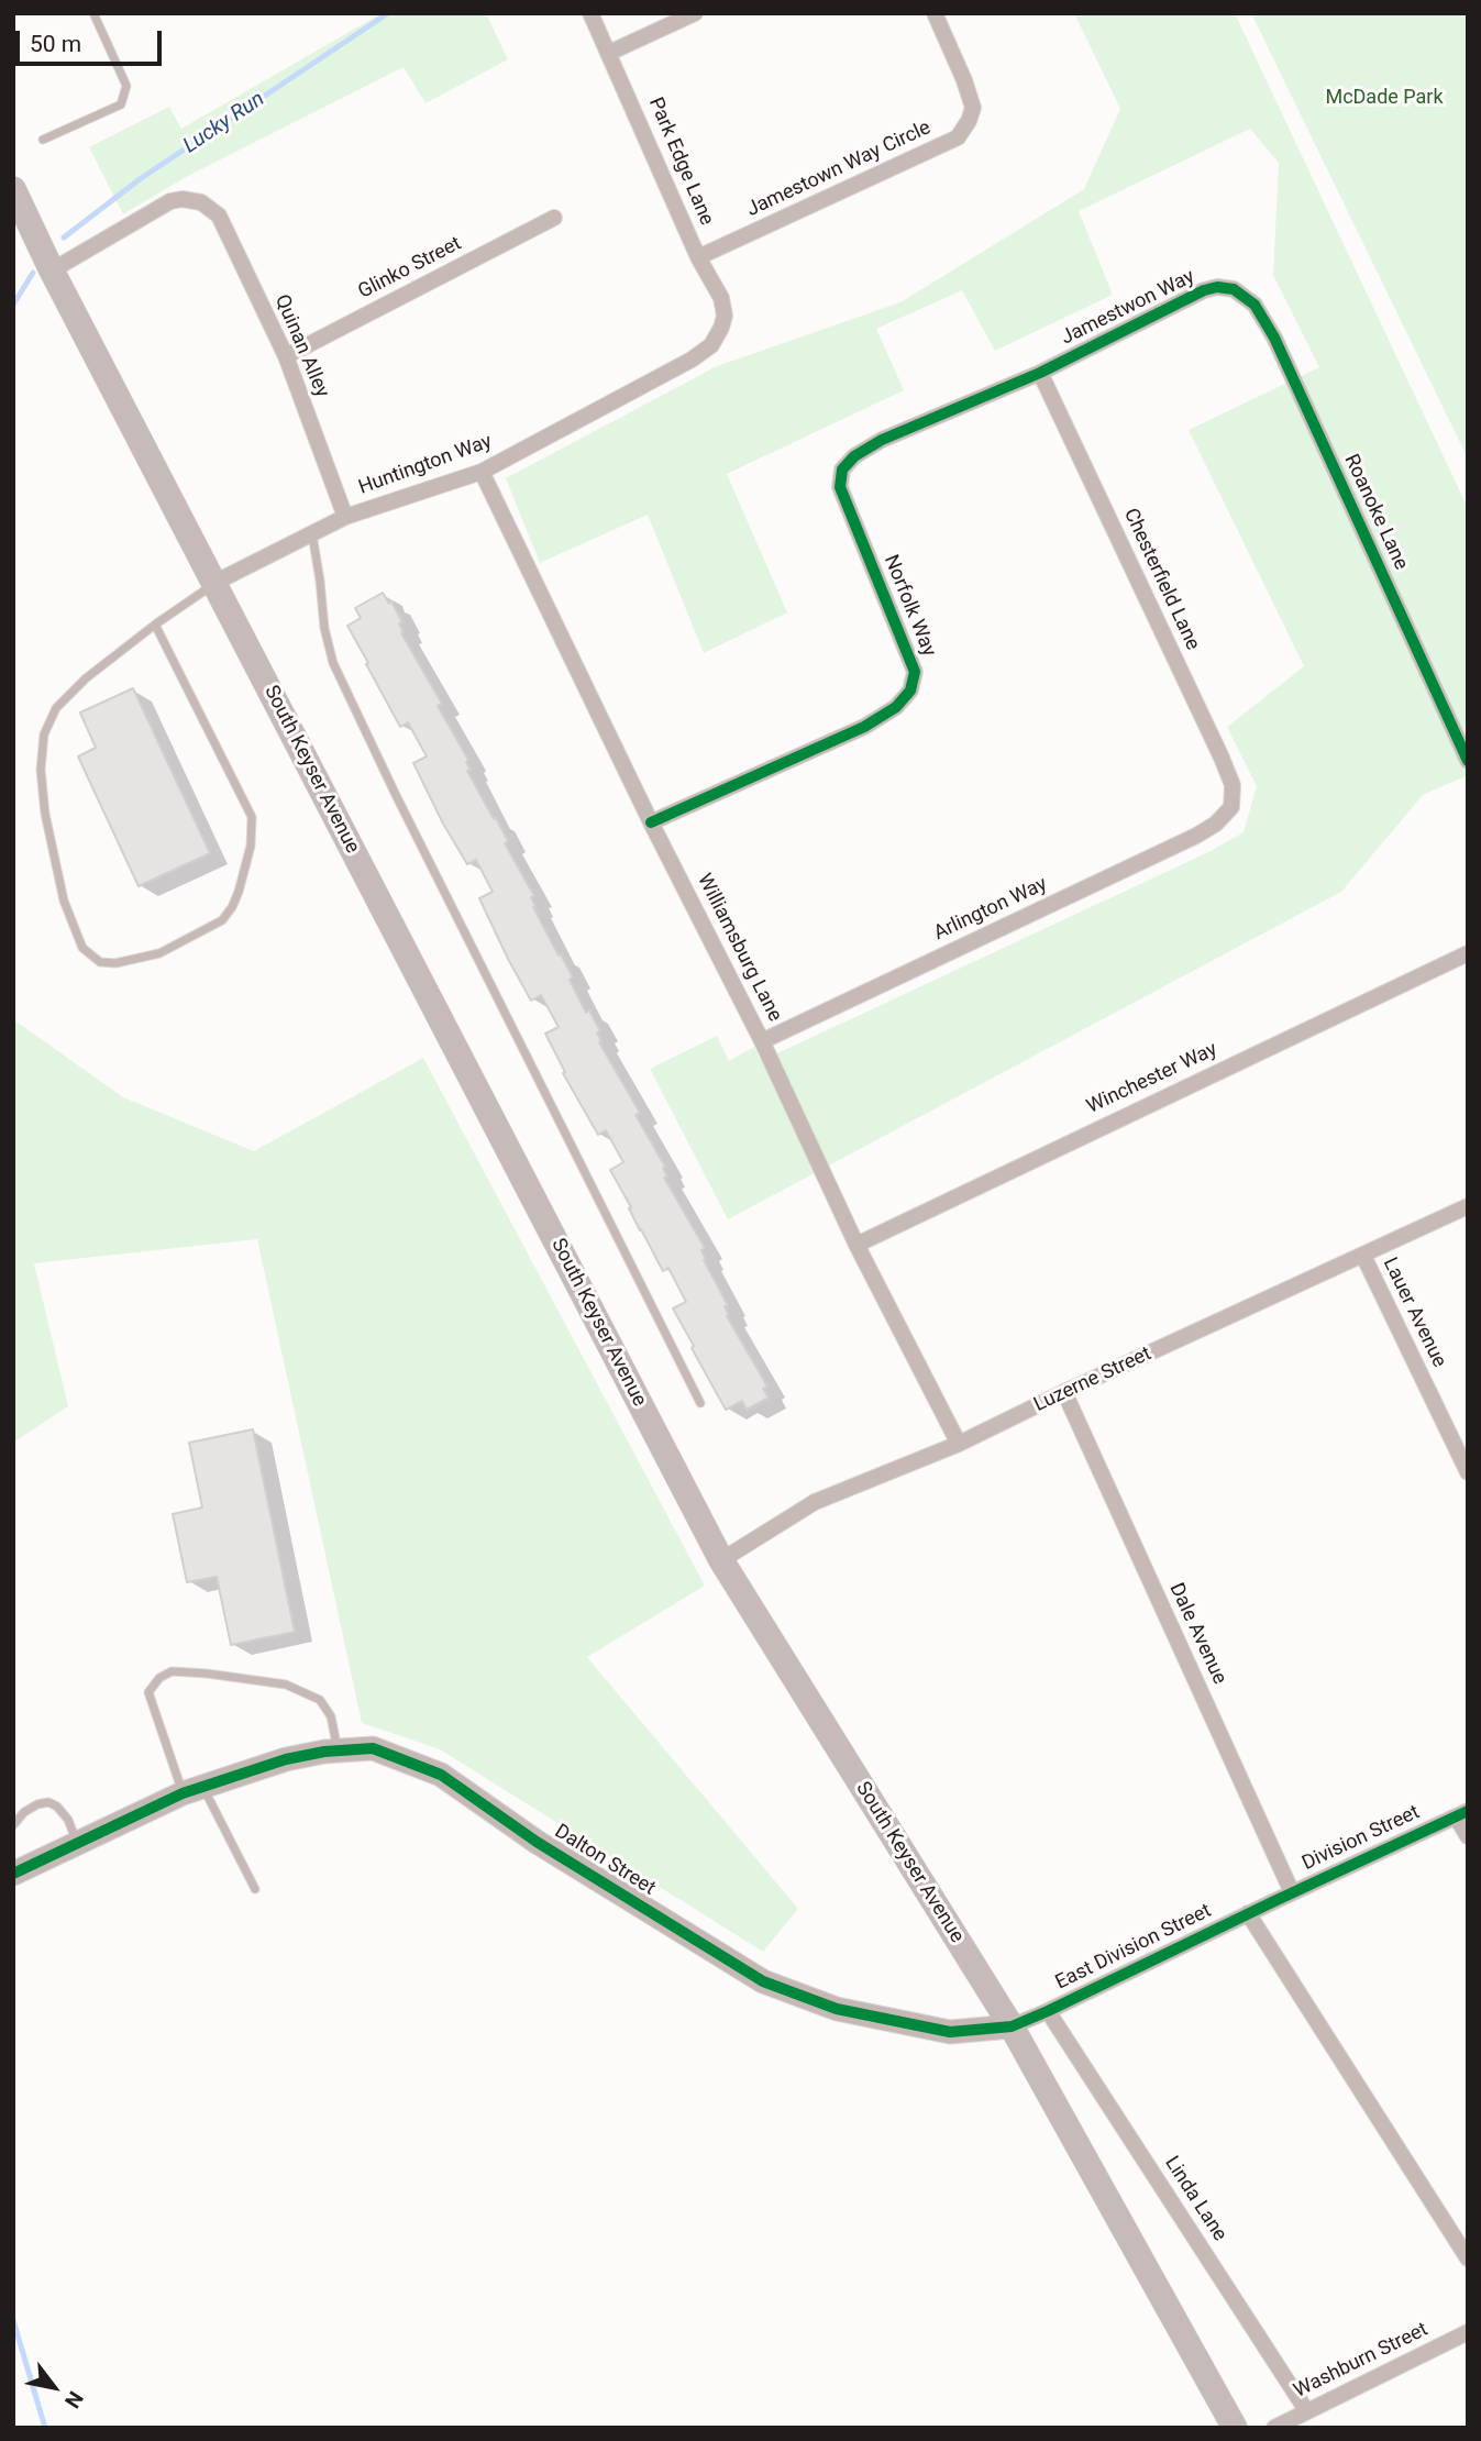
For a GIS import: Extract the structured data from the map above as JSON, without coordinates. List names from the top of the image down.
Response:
{
  "streets": {
    "main road": ["South Keyser Avenue"],
    "street": [
      "Park Edge Lane",
      "Jamestown Way Circle",
      "Glinko Street",
      "Jamestwon Way",
      "Quinan Alley",
      "Huntington Way",
      "Roanoke Lane",
      "Chesterfield Lane",
      "Norfolk Way",
      "Arlington Way",
      "Williamsburg Lane",
      "Winchester Way",
      "Lauer Avenue",
      "Luzerne Street",
      "Dale Avenue",
      "Division Street",
      "Dalton Street",
      "East Division Street",
      "Linda Lane",
      "Washburn Street"
    ]
  },
  "crossings": [
    ["Park Edge Lane", "Jamestown Way Circle"],
    ["Park Edge Lane", "Huntington Way"],
    ["Glinko Street", "Quinan Alley"],
    ["Jamestwon Way", "Roanoke Lane"],
    ["Jamestwon Way", "Chesterfield Lane"],
    ["Jamestwon Way", "Norfolk Way"],
    ["Quinan Alley", "Huntington Way"],
    ["Quinan Alley", "South Keyser Avenue"],
    ["Huntington Way", "South Keyser Avenue"],
    ["Huntington Way", "Williamsburg Lane"],
    ["Chesterfield Lane", "Norfolk Way"],
    ["Chesterfield Lane", "Arlington Way"],
    ["Norfolk Way", "Williamsburg Lane"],
    ["South Keyser Avenue", "Luzerne Street"],
    ["South Keyser Avenue", "Dalton Street"],
    ["South Keyser Avenue", "East Division Street"],
    ["Arlington Way", "Williamsburg Lane"],
    ["Williamsburg Lane", "Winchester Way"],
    ["Williamsburg Lane", "Luzerne Street"],
    ["Lauer Avenue", "Luzerne Street"],
    ["Luzerne Street", "Dale Avenue"],
    ["Dale Avenue", "Division Street"],
    ["Division Street", "East Division Street"],
    ["Dalton Street", "East Division Street"],
    ["East Division Street", "Linda Lane"],
    ["Linda Lane", "Washburn Street"]
  ],
  "water": ["Lucky Run"],
  "parks": ["McDade Park"],
  "scale_bar": "50 m",
  "north": "bottom right"
}
